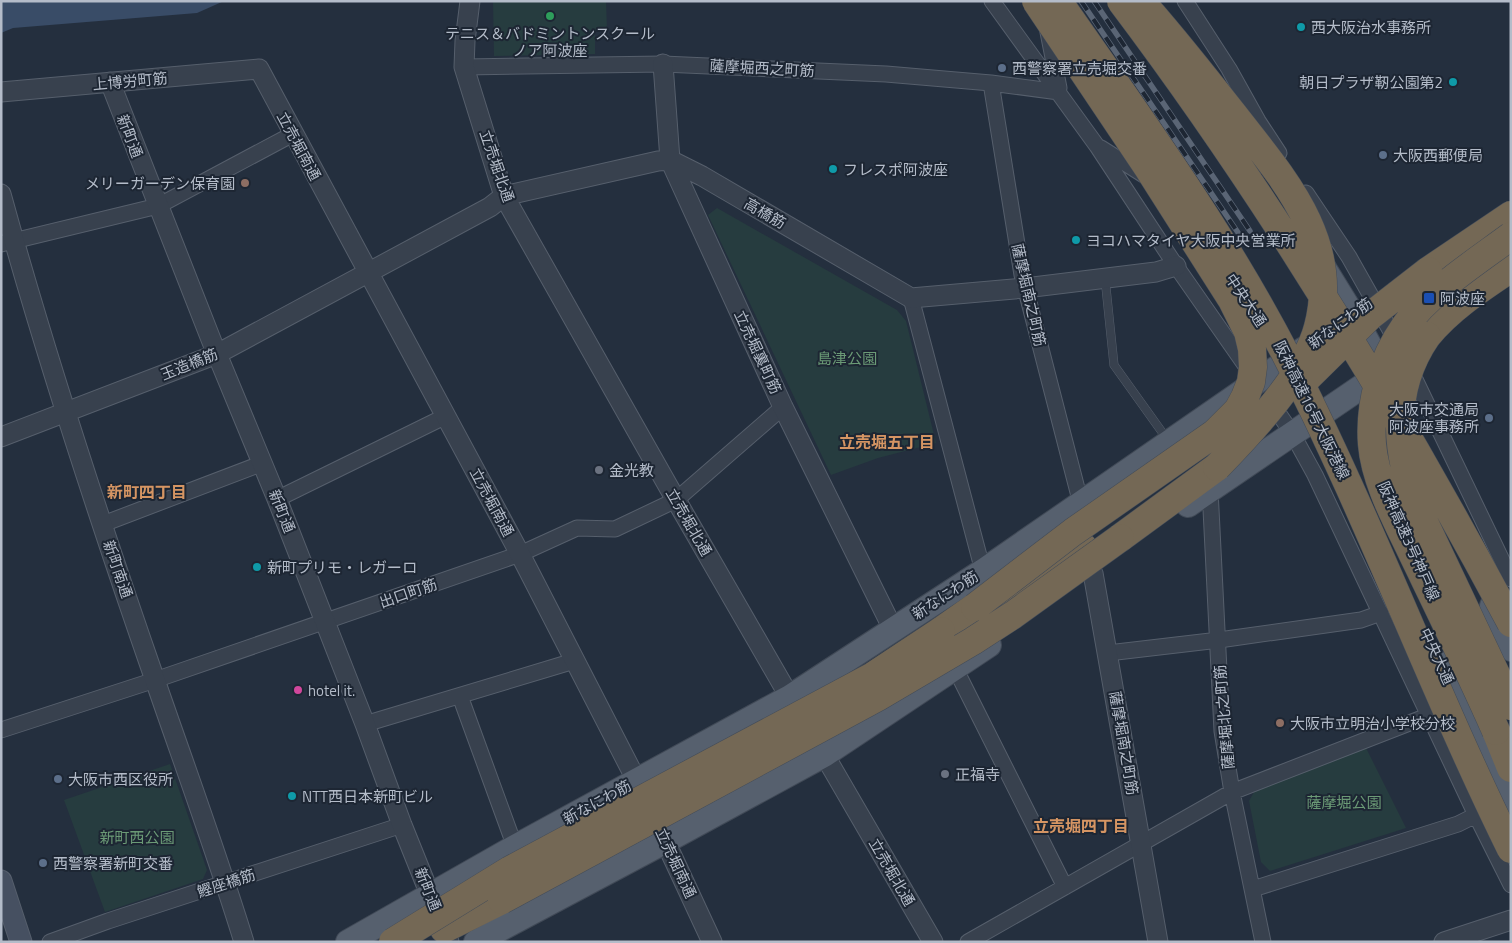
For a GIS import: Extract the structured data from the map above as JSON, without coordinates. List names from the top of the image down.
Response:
{
  "streets": {
    "highway": ["阪神高速16号大阪港線", "阪神高速3号神戸線"],
    "main road": ["中央大通", "新なにわ筋"],
    "street": [
      "薩摩堀西之町筋",
      "上博労町筋",
      "新町通",
      "立売堀南通",
      "立売堀北通",
      "高橋筋",
      "薩摩堀南之町筋",
      "立売堀裏町筋",
      "玉造橋筋",
      "新町南通",
      "出口町筋",
      "薩摩堀北之町筋",
      "鰹座橋筋"
    ]
  },
  "crossings": [
    ["薩摩堀西之町筋", "立売堀北通"],
    ["薩摩堀西之町筋", "薩摩堀南之町筋"],
    ["薩摩堀西之町筋", "立売堀裏町筋"],
    ["上博労町筋", "新町通"],
    ["上博労町筋", "立売堀南通"],
    ["新町通", "新なにわ筋"],
    ["新町通", "玉造橋筋"],
    ["新町通", "出口町筋"],
    ["新町通", "鰹座橋筋"],
    ["立売堀南通", "新なにわ筋"],
    ["立売堀南通", "玉造橋筋"],
    ["立売堀南通", "出口町筋"],
    ["立売堀北通", "新なにわ筋"],
    ["立売堀北通", "出口町筋"],
    ["高橋筋", "立売堀裏町筋"],
    ["薩摩堀南之町筋", "新なにわ筋"],
    ["中央大通", "新なにわ筋"],
    ["中央大通", "阪神高速16号大阪港線"],
    ["新なにわ筋", "立売堀裏町筋"],
    ["立売堀裏町筋", "出口町筋"],
    ["玉造橋筋", "新町南通"],
    ["新町南通", "出口町筋"],
    ["新町南通", "鰹座橋筋"]
  ],
  "districts": ["立売堀五丁目", "新町四丁目", "立売堀四丁目"],
  "parks": ["島津公園", "薩摩堀公園", "新町西公園"],
  "places": {
    "other": [
      "テニス＆バドミントンスクール ノア阿波座",
      "西大阪治水事務所",
      "西警察署立売堀交番",
      "朝日プラザ靭公園第2",
      "大阪西郵便局",
      "フレスポ阿波座",
      "メリーガーデン保育園",
      "ヨコハマタイヤ大阪中央営業所",
      "大阪市交通局 阿波座事務所",
      "金光教",
      "新町プリモ・レガーロ",
      "hotel it.",
      "大阪市立明治小学校分校",
      "正福寺",
      "大阪市西区役所",
      "NTT西日本新町ビル",
      "西警察署新町交番"
    ],
    "transit": ["阿波座"]
  }
}
